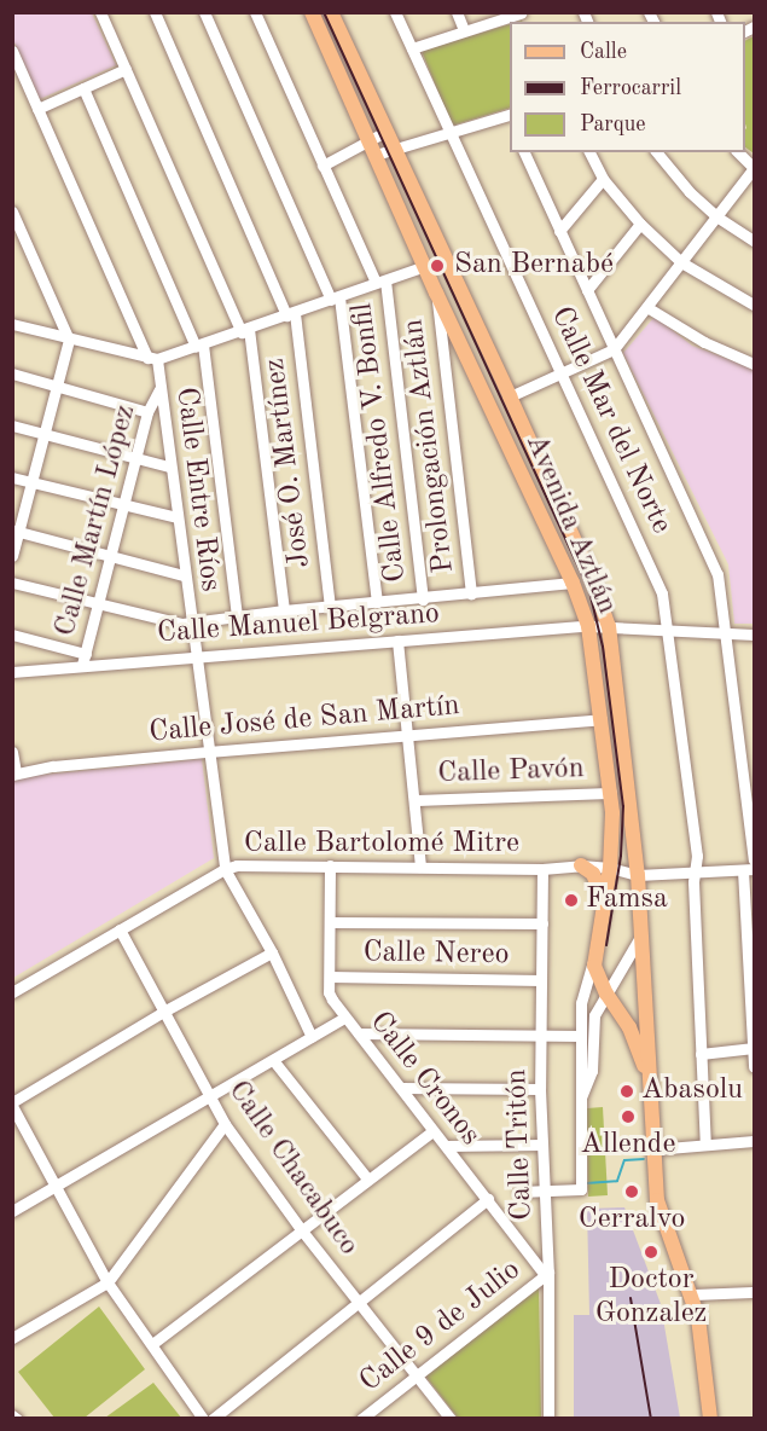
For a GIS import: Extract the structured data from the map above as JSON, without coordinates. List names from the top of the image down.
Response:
{
  "streets": {
    "main road": ["Avenida Aztlán"],
    "street": [
      "Calle Mar del Norte",
      "Calle Alfredo V. Bonfil",
      "Prolongación Aztlán",
      "José O. Martínez",
      "Calle Entre Ríos",
      "Calle Martín López",
      "Calle Manuel Belgrano",
      "Calle José de San Martín",
      "Calle Pavón",
      "Calle Bartolomé Mitre",
      "Calle Nereo",
      "Calle Cronos",
      "Calle Tritón",
      "Calle Chacabuco",
      "Calle 9 de Julio"
    ]
  },
  "crossings": [
    ["Calle Mar del Norte", "Calle Manuel Belgrano"],
    ["Calle Mar del Norte", "Calle Bartolomé Mitre"],
    ["Prolongación Aztlán", "Avenida Aztlán"],
    ["Calle Entre Ríos", "Calle Martín López"],
    ["Calle Entre Ríos", "Calle Manuel Belgrano"],
    ["Calle Entre Ríos", "Calle José de San Martín"],
    ["Calle Entre Ríos", "Calle Bartolomé Mitre"],
    ["Calle Martín López", "Calle Manuel Belgrano"],
    ["Avenida Aztlán", "Calle Manuel Belgrano"],
    ["Avenida Aztlán", "Calle José de San Martín"],
    ["Avenida Aztlán", "Calle Pavón"],
    ["Avenida Aztlán", "Calle Bartolomé Mitre"],
    ["Calle Bartolomé Mitre", "Calle Cronos"],
    ["Calle Bartolomé Mitre", "Calle Tritón"],
    ["Calle Bartolomé Mitre", "Calle Chacabuco"],
    ["Calle Nereo", "Calle Cronos"],
    ["Calle Nereo", "Calle Tritón"],
    ["Calle Cronos", "Calle Tritón"],
    ["Calle Cronos", "Calle 9 de Julio"],
    ["Calle Tritón", "Calle 9 de Julio"],
    ["Calle Chacabuco", "Calle 9 de Julio"]
  ],
  "places": [
    "San Bernabé",
    "Famsa",
    "Abasolu",
    "Allende",
    "Cerralvo",
    "Doctor Gonzalez"
  ],
  "legend": ["Calle", "Ferrocarril", "Parque"]
}
